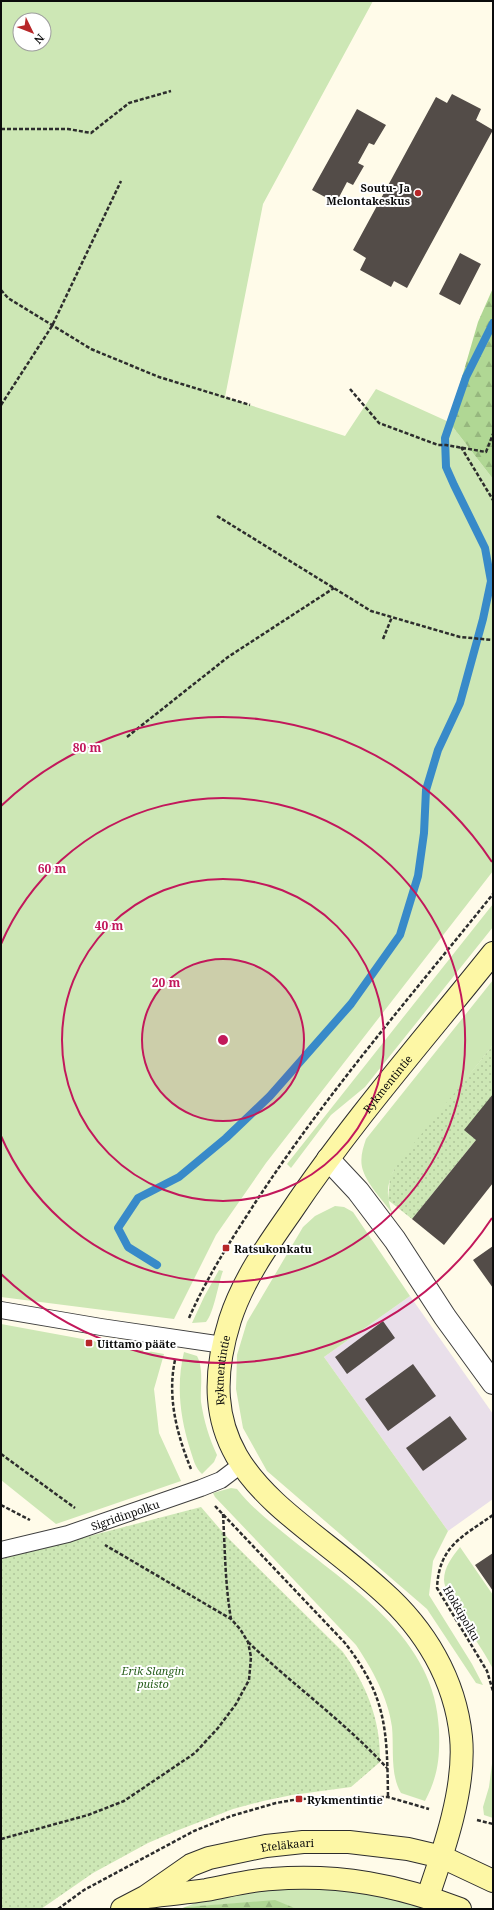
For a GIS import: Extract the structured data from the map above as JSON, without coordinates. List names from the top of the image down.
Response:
{
  "streets": {
    "street": ["Rykmentintie", "Eteläkaari"],
    "lane": ["Sigridinpolku"],
    "path": ["Hokkipolku"]
  },
  "crossings": [
    ["Rykmentintie", "Sigridinpolku"],
    ["Rykmentintie", "Eteläkaari"]
  ],
  "parks": ["Erik Slangin puisto"],
  "places": {
    "other": ["Soutu- Ja Melontakeskus"],
    "transit": ["Ratsukonkatu", "Uittamo pääte", "Rykmentintie"]
  },
  "north": "bottom right",
  "rings": [
    "80 m",
    "60 m",
    "40 m",
    "20 m"
  ]
}
